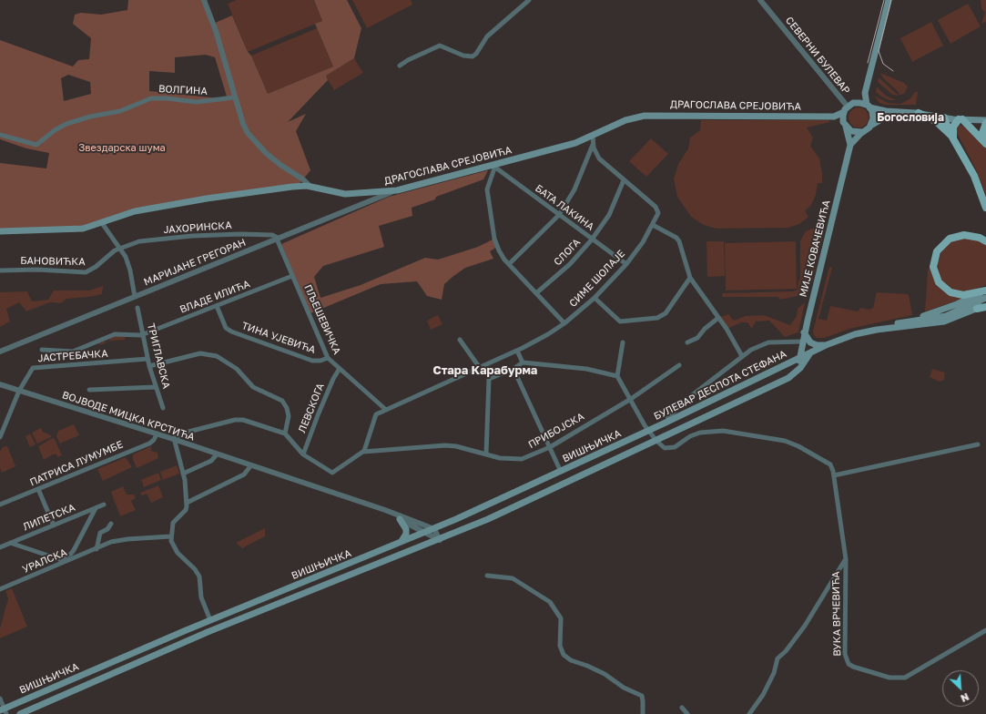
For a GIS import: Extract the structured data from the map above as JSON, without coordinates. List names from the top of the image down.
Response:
{
  "streets": {
    "main road": [
      "ДРАГОСЛАВА СРЕЈОВИЋА",
      "МИЈЕ КОВАЧЕВИЋА",
      "БУЛЕВАР ДЕСПОТА СТЕФАНА",
      "ВИШЊИЧКА"
    ],
    "street": [
      "СЕВЕРНИ БУЛЕВАР",
      "ВОЛГИНА",
      "БАТА ЛАКИНА",
      "ЈАХОРИНСКА",
      "СЛОГА",
      "БАНОВИЋКА",
      "МАРИЈАНЕ ГРЕГОРАН",
      "СИМЕ ШОЛАЈЕ",
      "ВЛАДЕ ИЛИЋА",
      "ПЉЕШЕВИЧКА",
      "ТИНА УЈЕВИЋА",
      "ЈАСТРЕБАЧКА",
      "ТРИГЛАВСКА",
      "ЛЕВСКОГА",
      "ВОЈВОДЕ МИЦКА КРСТИЋА",
      "ПРИБОЈСКА",
      "ПАТРИСА ЛУМУМБЕ",
      "ЛИПЕТСКА",
      "УРАЛСКА",
      "ВУКА ВРЧЕВИЋА"
    ]
  },
  "crossings": [
    ["СЕВЕРНИ БУЛЕВАР", "ДРАГОСЛАВА СРЕЈОВИЋА"],
    ["СЕВЕРНИ БУЛЕВАР", "МИЈЕ КОВАЧЕВИЋА"],
    ["ДРАГОСЛАВА СРЕЈОВИЋА", "БАТА ЛАКИНА"],
    ["ДРАГОСЛАВА СРЕЈОВИЋА", "МИЈЕ КОВАЧЕВИЋА"],
    ["ДРАГОСЛАВА СРЕЈОВИЋА", "МАРИЈАНЕ ГРЕГОРАН"],
    ["БАТА ЛАКИНА", "СЛОГА"],
    ["БАТА ЛАКИНА", "СИМЕ ШОЛАЈЕ"],
    ["ЈАХОРИНСКА", "БАНОВИЋКА"],
    ["ЈАХОРИНСКА", "МАРИЈАНЕ ГРЕГОРАН"],
    ["ЈАХОРИНСКА", "ПЉЕШЕВИЧКА"],
    ["МИЈЕ КОВАЧЕВИЋА", "БУЛЕВАР ДЕСПОТА СТЕФАНА"],
    ["СЛОГА", "СИМЕ ШОЛАЈЕ"],
    ["МАРИЈАНЕ ГРЕГОРАН", "ПЉЕШЕВИЧКА"],
    ["СИМЕ ШОЛАЈЕ", "ПЉЕШЕВИЧКА"],
    ["СИМЕ ШОЛАЈЕ", "ПРИБОЈСКА"],
    ["ВЛАДЕ ИЛИЋА", "ПЉЕШЕВИЧКА"],
    ["ВЛАДЕ ИЛИЋА", "ТИНА УЈЕВИЋА"],
    ["ВЛАДЕ ИЛИЋА", "ТРИГЛАВСКА"],
    ["ПЉЕШЕВИЧКА", "ТИНА УЈЕВИЋА"],
    ["ПЉЕШЕВИЧКА", "ЛЕВСКОГА"],
    ["ЈАСТРЕБАЧКА", "ТРИГЛАВСКА"],
    ["ЈАСТРЕБАЧКА", "ВОЈВОДЕ МИЦКА КРСТИЋА"],
    ["БУЛЕВАР ДЕСПОТА СТЕФАНА", "ВИШЊИЧКА"],
    ["БУЛЕВАР ДЕСПОТА СТЕФАНА", "ВУКА ВРЧЕВИЋА"],
    ["ВОЈВОДЕ МИЦКА КРСТИЋА", "ВИШЊИЧКА"],
    ["ВОЈВОДЕ МИЦКА КРСТИЋА", "ПАТРИСА ЛУМУМБЕ"],
    ["ВИШЊИЧКА", "ВУКА ВРЧЕВИЋА"]
  ],
  "districts": ["Богословија", "Стара Карабурма"],
  "parks": ["Звездарска шума"],
  "north": "bottom right"
}
